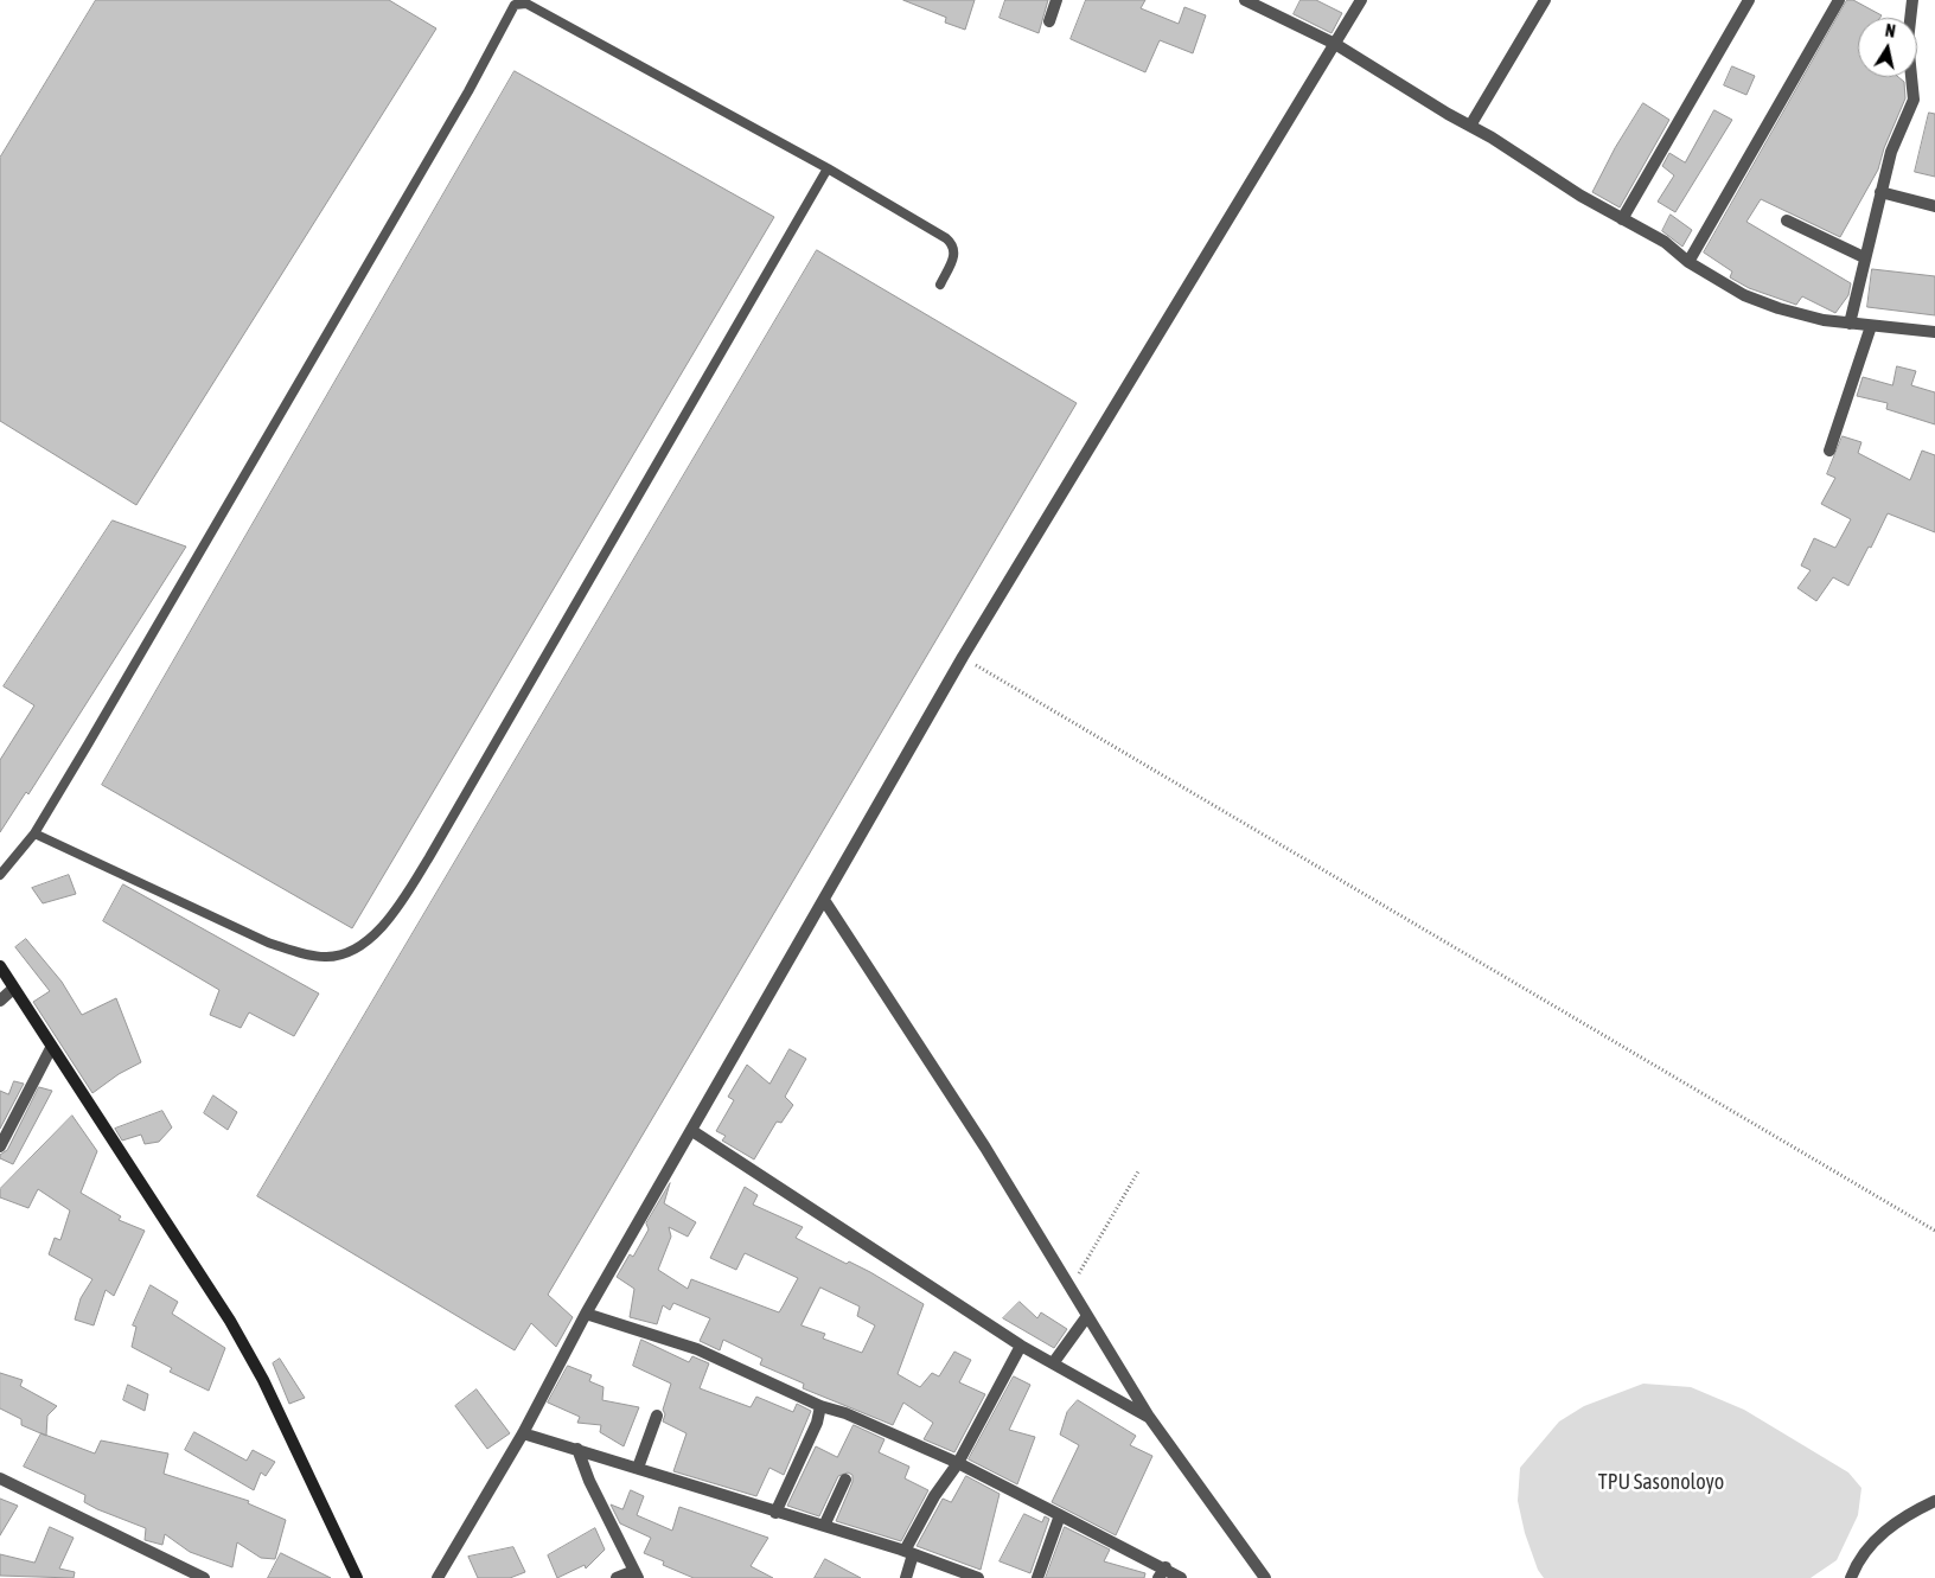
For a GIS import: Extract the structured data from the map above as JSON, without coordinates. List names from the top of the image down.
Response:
{
  "parks": ["TPU Sasonoloyo"],
  "north": "top"
}
